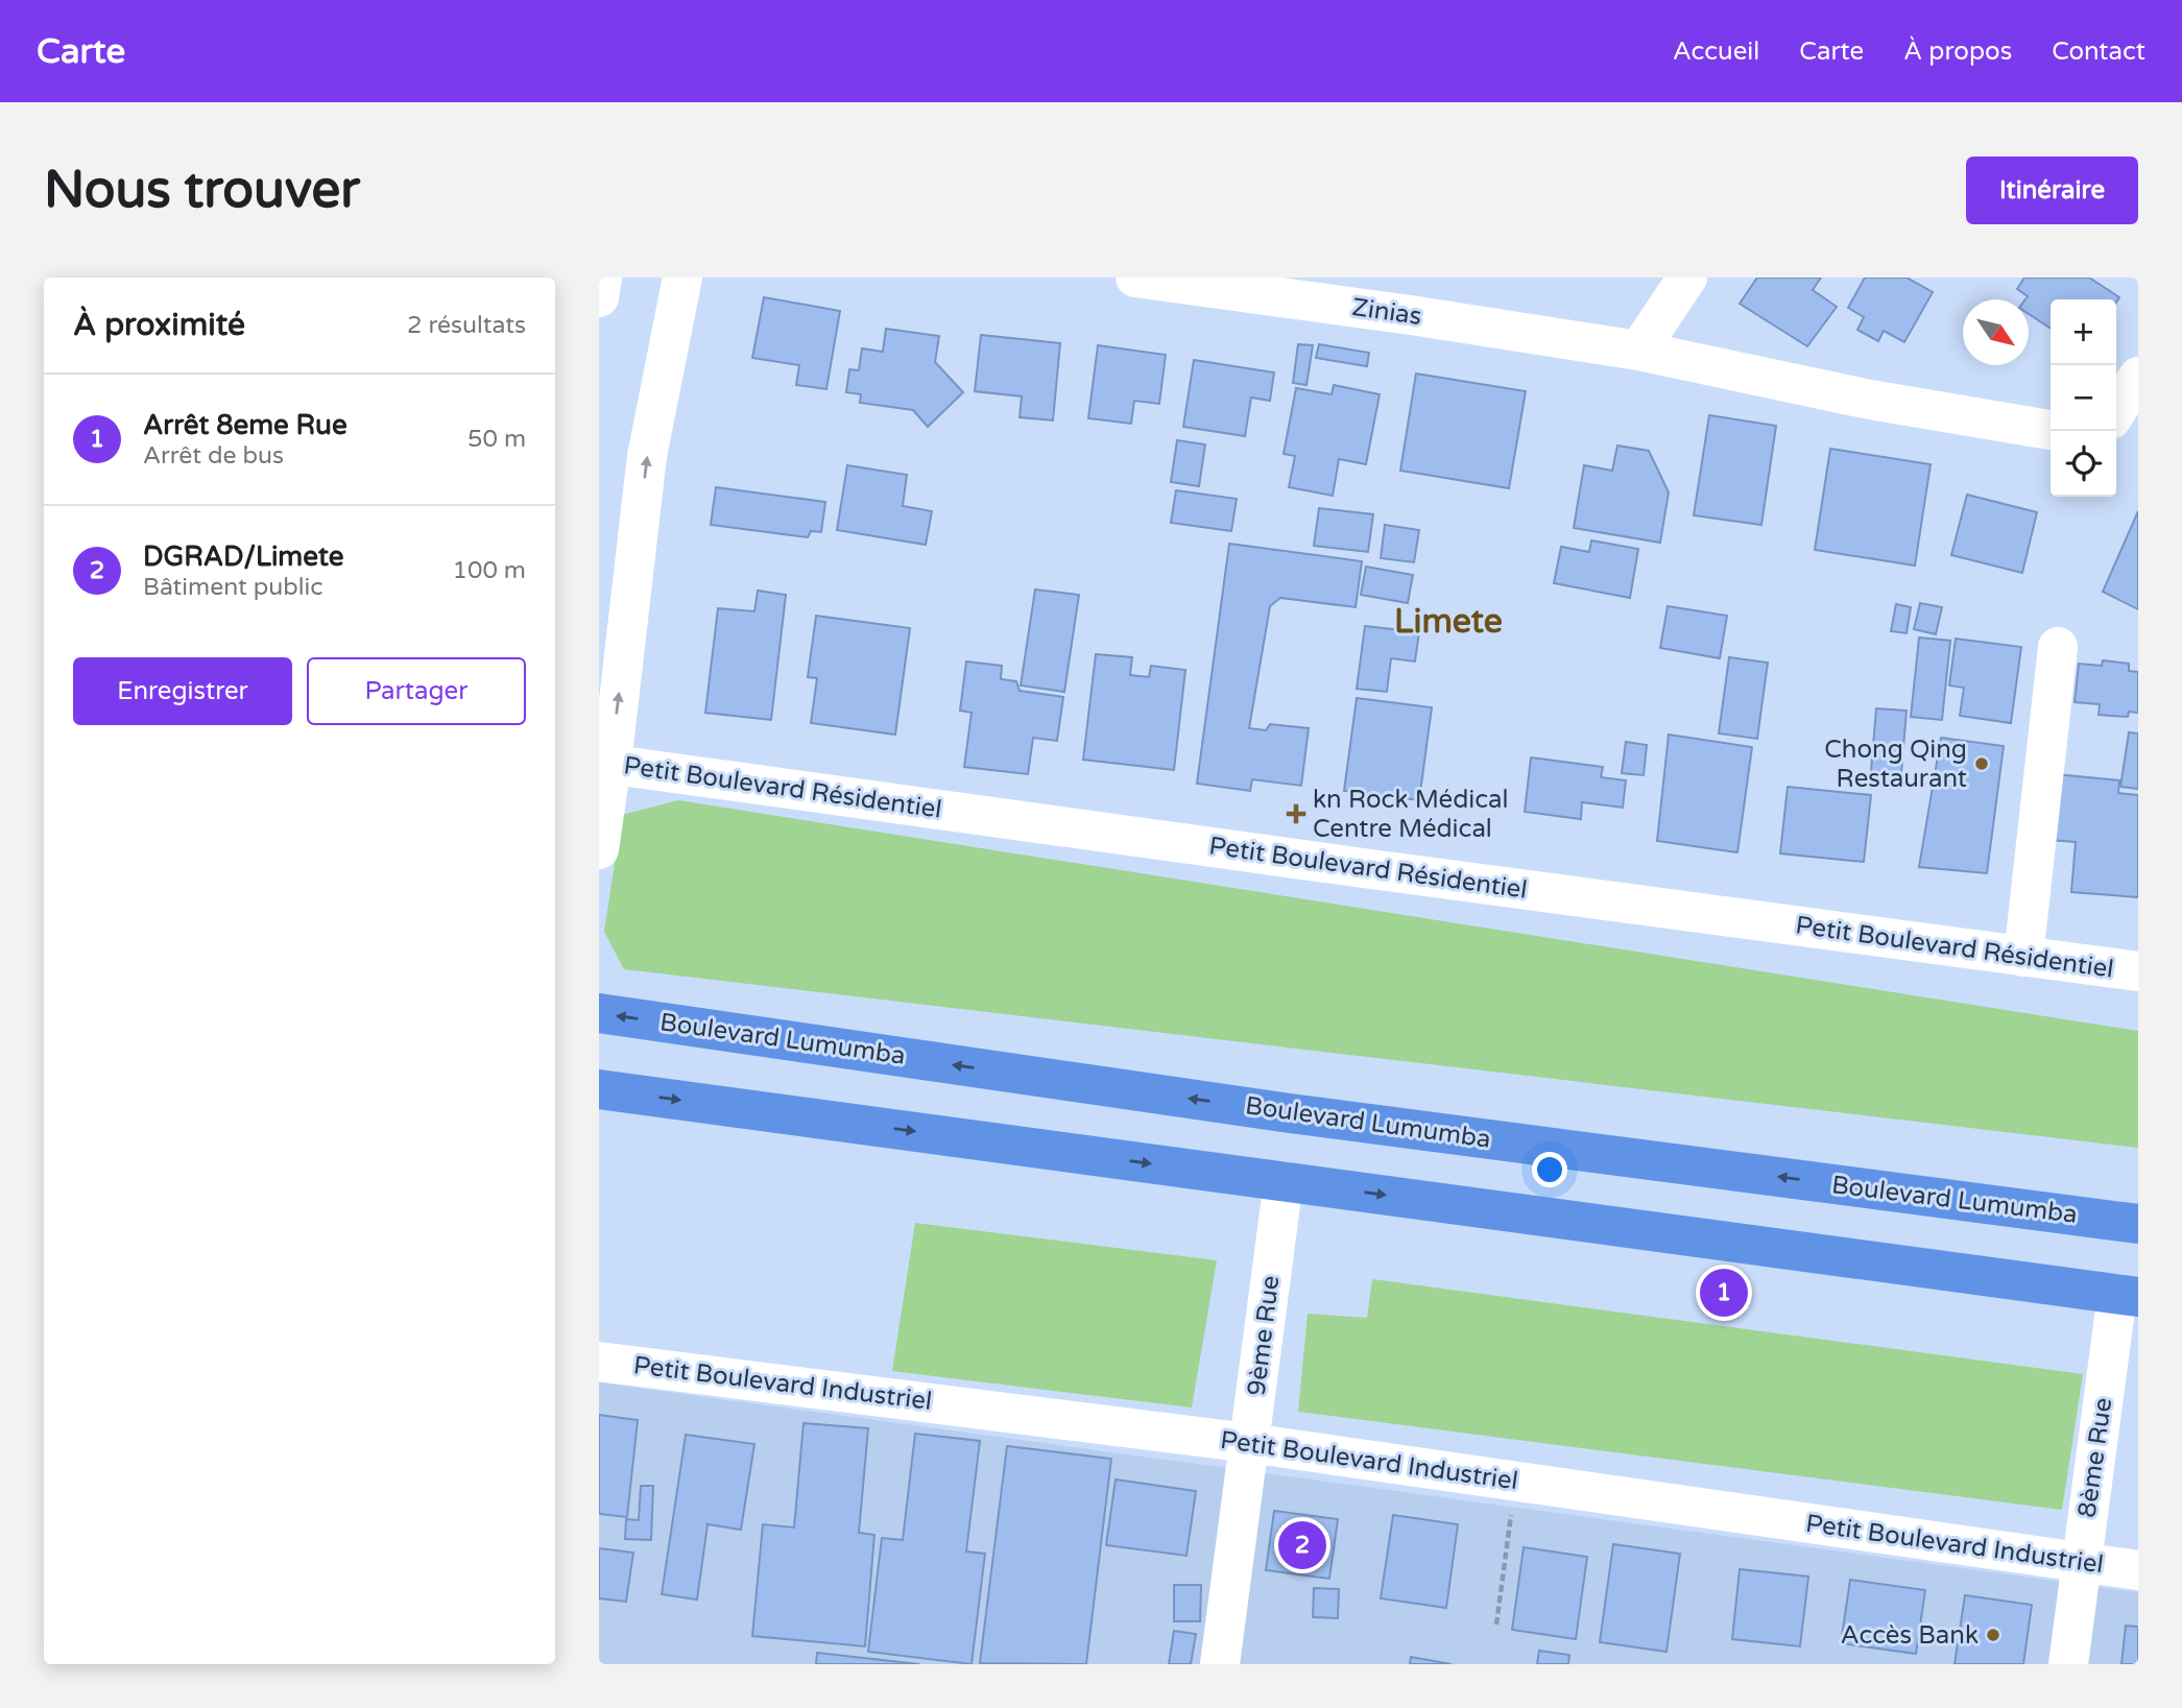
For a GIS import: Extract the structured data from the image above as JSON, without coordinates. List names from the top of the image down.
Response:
{
  "streets": {
    "highway": ["Boulevard Lumumba"],
    "street": [
      "Zinias",
      "Petit Boulevard Résidentiel",
      "9ème Rue",
      "Petit Boulevard Industriel",
      "8ème Rue"
    ]
  },
  "crossings": [
    ["9ème Rue", "Petit Boulevard Industriel"],
    ["Petit Boulevard Industriel", "8ème Rue"]
  ],
  "districts": ["Limete"],
  "places": {
    "other": ["Chong Qing Restaurant", "Accès Bank"],
    "health": ["kn Rock Médical Centre Médical"]
  },
  "north": "bottom right",
  "page": {
    "header": "Carte",
    "nav": [
      "Accueil",
      "Carte",
      "À propos",
      "Contact"
    ],
    "buttons": [
      "Itinéraire",
      ["Enregistrer", "Partager"]
    ],
    "title": "Nous trouver",
    "heading": ["À proximité", "2 résultats"],
    "map_buttons": ["+", "−"],
    "list": [
      {
        "mark": "1",
        "name": "Arrêt 8eme Rue",
        "note": "Arrêt de bus",
        "value": "50 m"
      },
      {
        "mark": "2",
        "name": "DGRAD/Limete",
        "note": "Bâtiment public",
        "value": "100 m"
      }
    ],
    "pins": ["1", "2"]
  }
}
